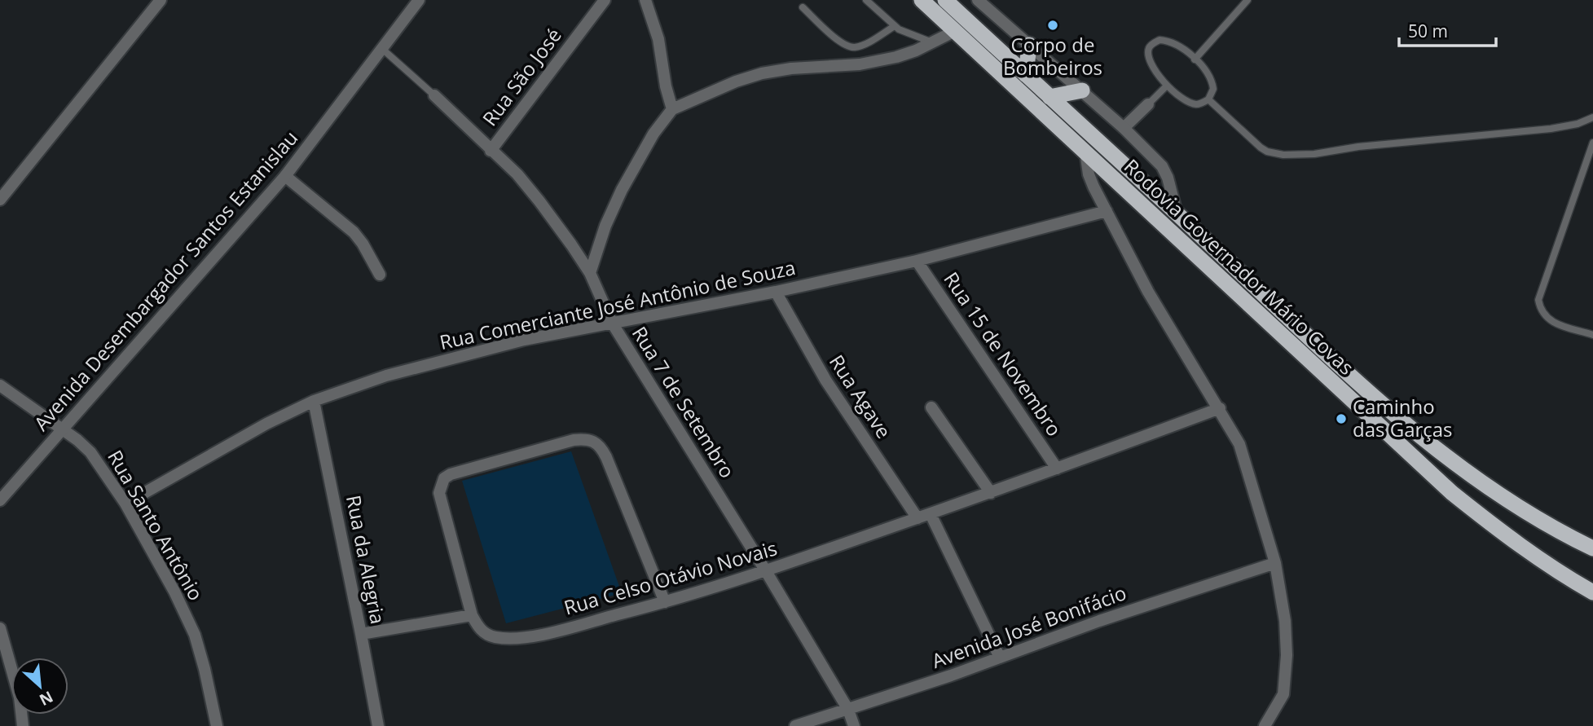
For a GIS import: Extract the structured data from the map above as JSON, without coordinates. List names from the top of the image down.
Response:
{
  "streets": {
    "highway": ["Rodovia Governador Mário Covas"],
    "street": [
      "Rua São José",
      "Avenida Desembargador Santos Estanislau",
      "Rua Comerciante José Antônio de Souza",
      "Rua 15 de Novembro",
      "Rua Agave",
      "Rua 7 de Setembro",
      "Rua Santo Antônio",
      "Rua da Alegria",
      "Rua Celso Otávio Novais",
      "Avenida José Bonifácio"
    ]
  },
  "crossings": [
    ["Rua São José", "Rua 7 de Setembro"],
    ["Avenida Desembargador Santos Estanislau", "Rua 7 de Setembro"],
    ["Avenida Desembargador Santos Estanislau", "Rua Santo Antônio"],
    ["Rua Comerciante José Antônio de Souza", "Rua 15 de Novembro"],
    ["Rua Comerciante José Antônio de Souza", "Rua Agave"],
    ["Rua Comerciante José Antônio de Souza", "Rua 7 de Setembro"],
    ["Rua Comerciante José Antônio de Souza", "Rua Santo Antônio"],
    ["Rua Comerciante José Antônio de Souza", "Rua da Alegria"],
    ["Rua 15 de Novembro", "Rua Celso Otávio Novais"],
    ["Rua Agave", "Rua Celso Otávio Novais"],
    ["Rua 7 de Setembro", "Rua Celso Otávio Novais"],
    ["Rua 7 de Setembro", "Avenida José Bonifácio"]
  ],
  "places": ["Corpo de Bombeiros", "Caminho das Garças"],
  "scale_bar": "50 m",
  "north": "bottom right"
}
